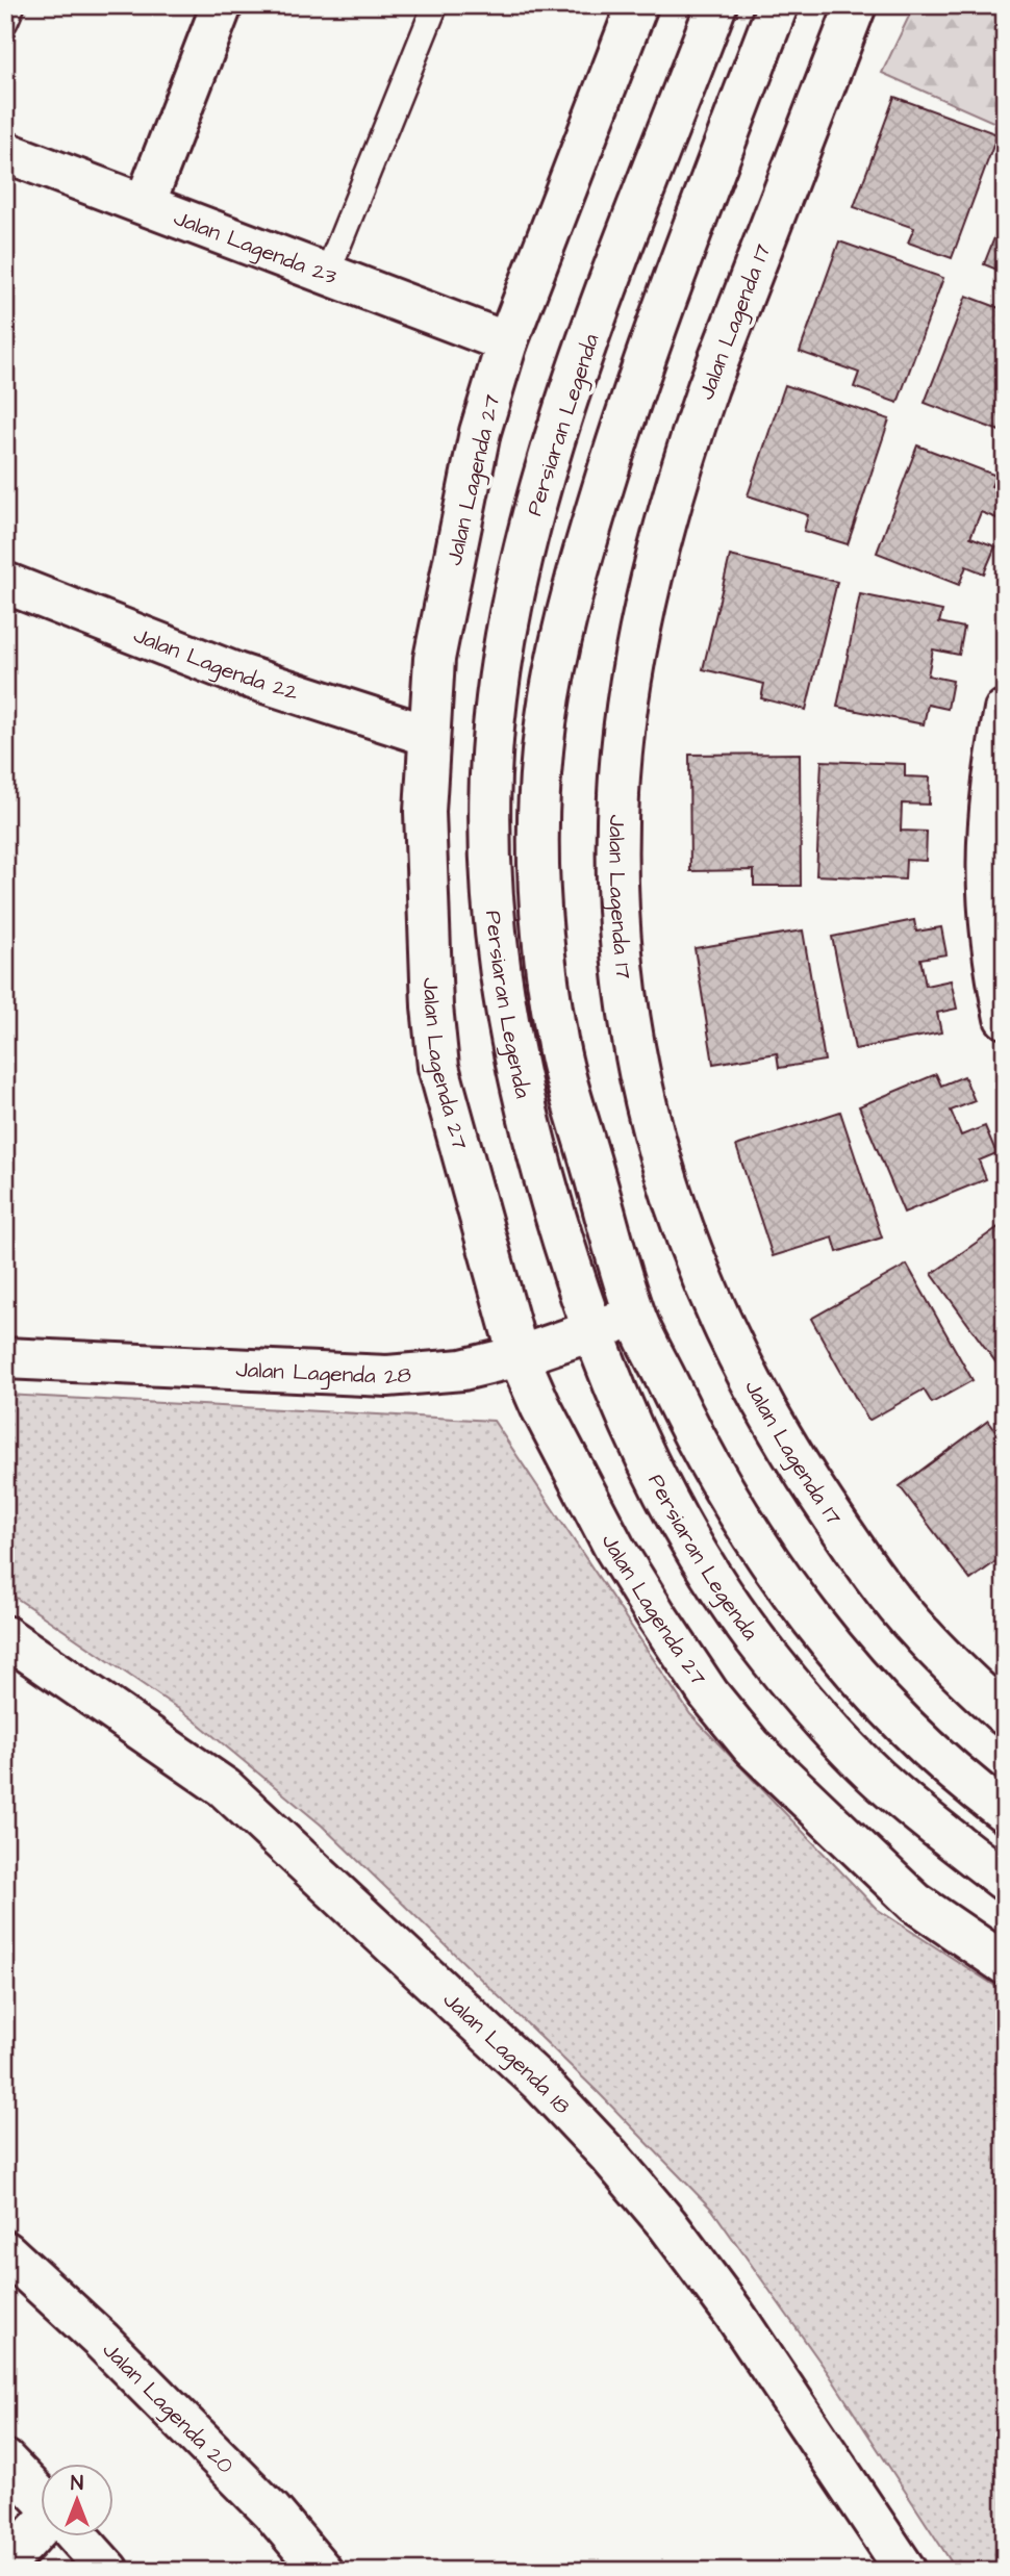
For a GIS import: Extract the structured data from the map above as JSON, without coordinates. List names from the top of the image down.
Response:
{
  "streets": {
    "street": [
      "Jalan Lagenda 23",
      "Jalan Lagenda 17",
      "Persiaran Legenda",
      "Jalan Lagenda 27",
      "Jalan Lagenda 22",
      "Jalan Lagenda 28",
      "Jalan Lagenda 18",
      "Jalan Lagenda 20"
    ]
  },
  "crossings": [
    ["Jalan Lagenda 23", "Jalan Lagenda 27"],
    ["Persiaran Legenda", "Jalan Lagenda 28"],
    ["Jalan Lagenda 27", "Jalan Lagenda 22"],
    ["Jalan Lagenda 27", "Jalan Lagenda 28"]
  ],
  "north": "top"
}
